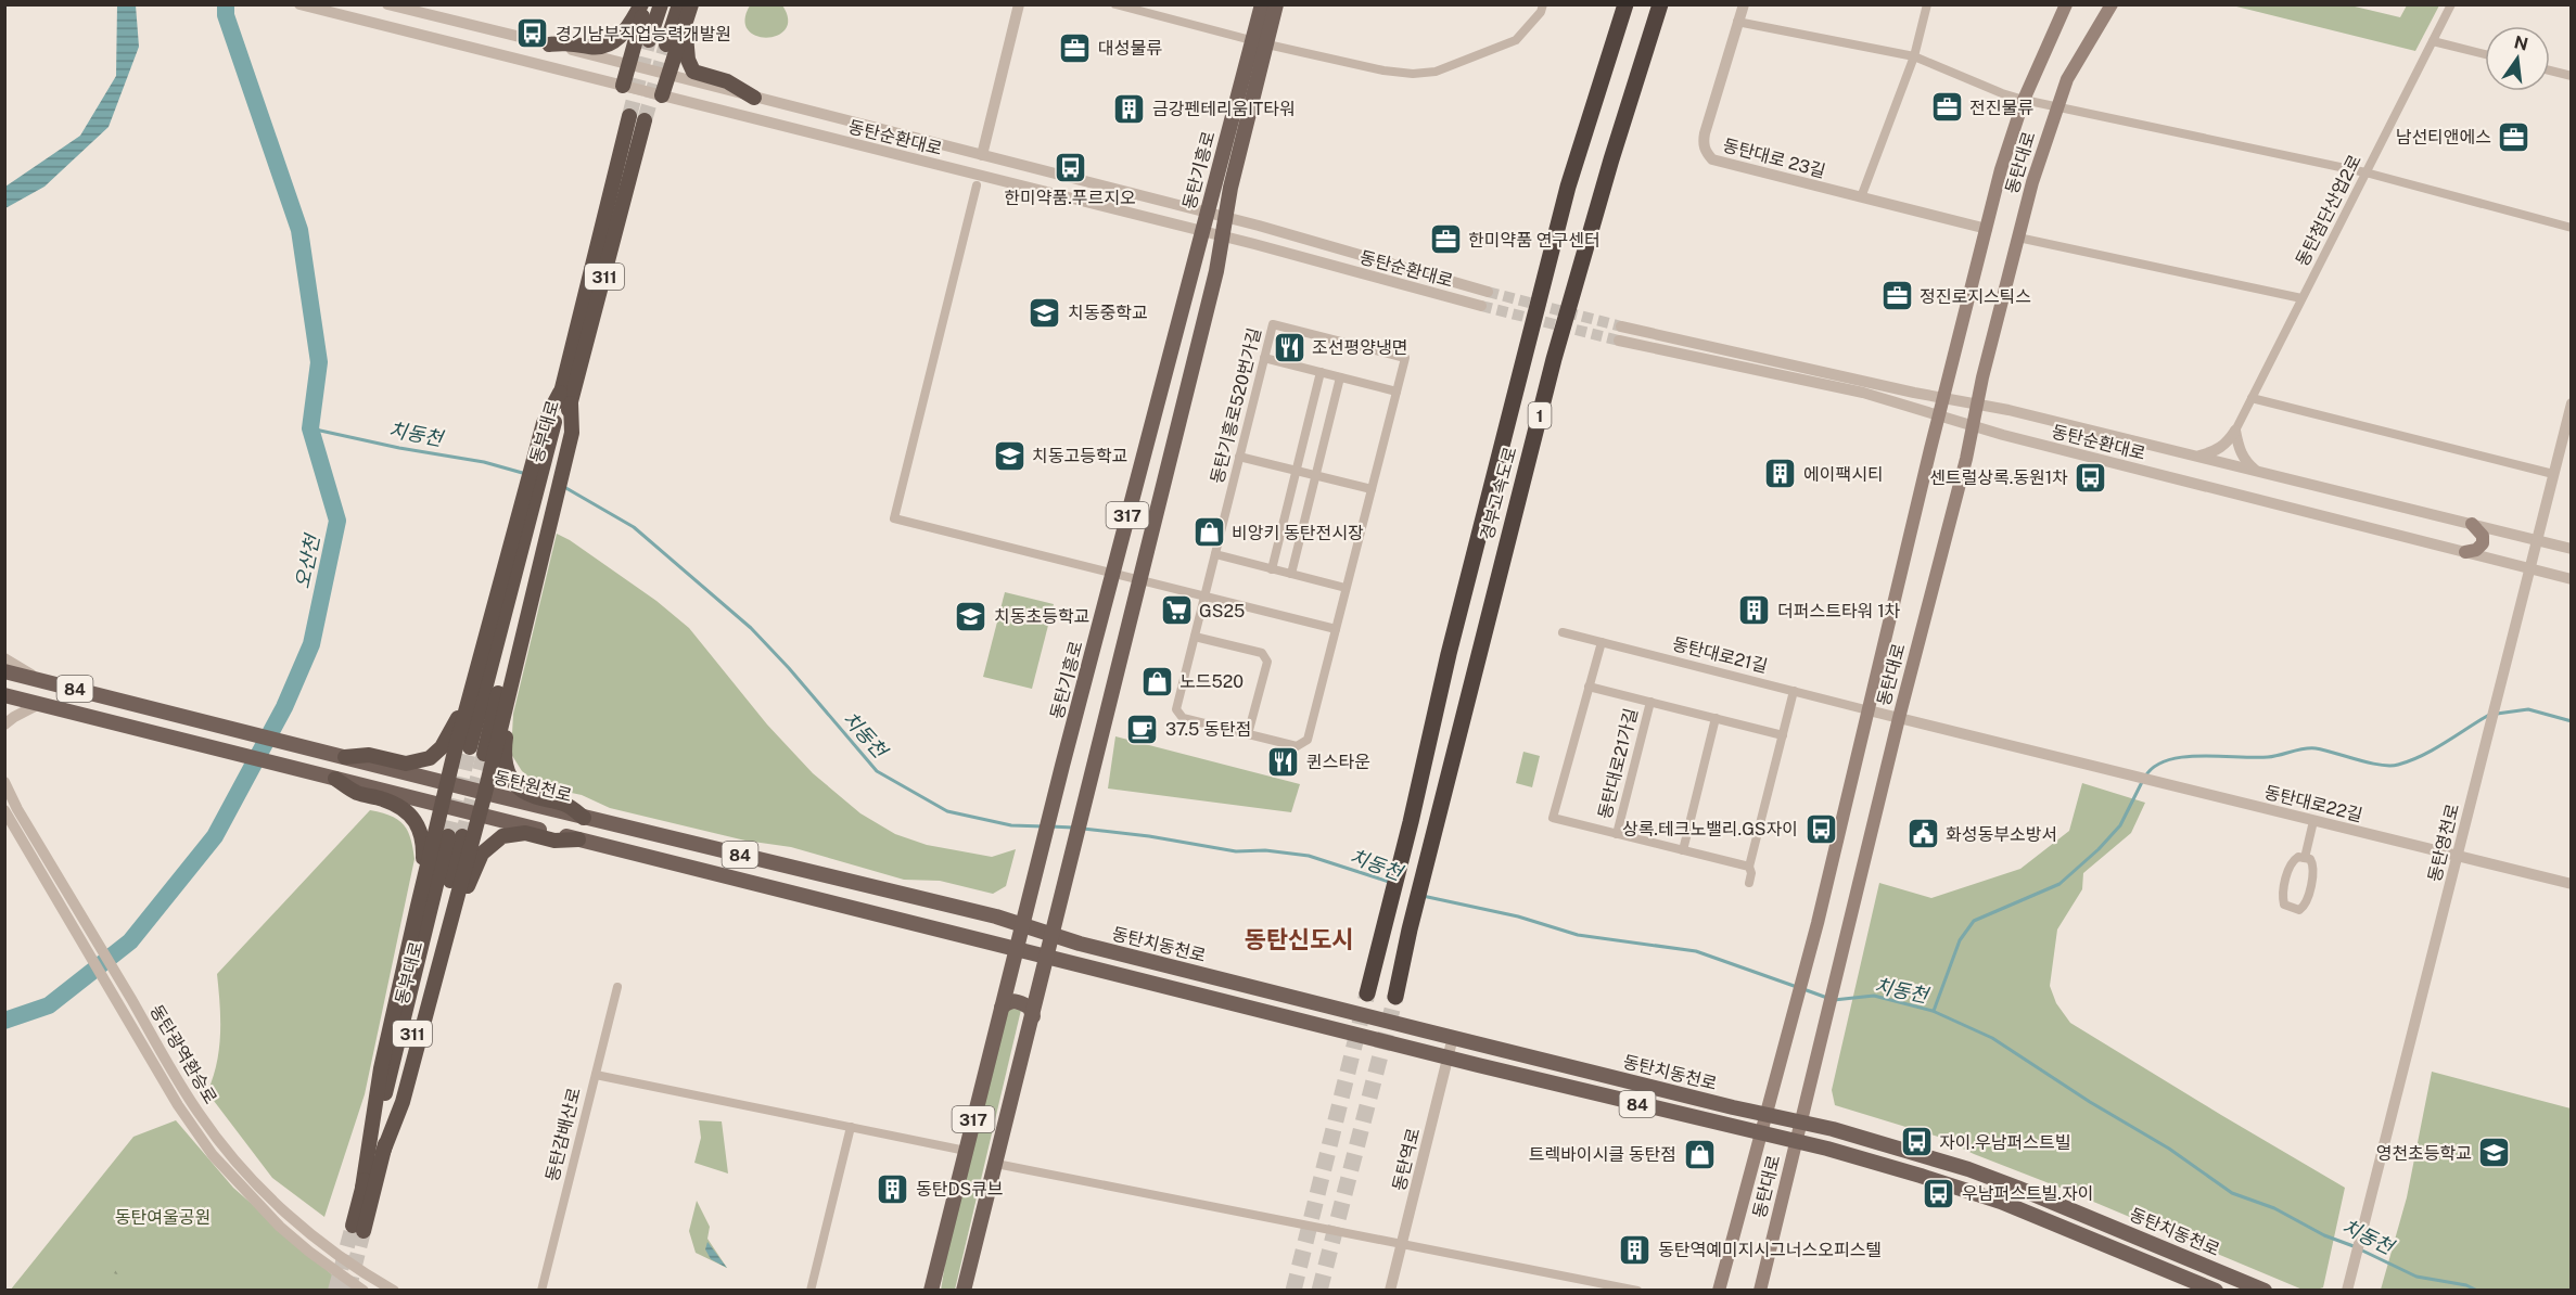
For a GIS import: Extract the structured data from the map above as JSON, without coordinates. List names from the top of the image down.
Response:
{
  "streets": {
    "highway": [
      "311",
      "1",
      "동부대로",
      "경부고속도로"
    ],
    "main road": [
      "동탄대로",
      "동탄기흥로",
      "317",
      "84",
      "동탄원천로",
      "동탄치동천로"
    ],
    "street": [
      "동탄순환대로",
      "동탄대로 23길",
      "동탄첨단산업2로",
      "동탄기흥로520번가길",
      "동탄대로21길",
      "동탄대로21가길",
      "동탄대로22길",
      "동탄영천로",
      "동탄광역환승로",
      "동탄감배산로",
      "동탄역로"
    ]
  },
  "crossings": [
    ["동탄순환대로", "동탄대로"],
    ["동탄순환대로", "동탄기흥로"],
    ["동탄순환대로", "동탄영천로"],
    ["동탄대로 23길", "동탄대로"],
    ["동탄대로", "동탄대로21길"],
    ["동탄대로", "84"],
    ["동탄대로", "동탄대로22길"],
    ["동탄대로", "동탄치동천로"],
    ["동탄기흥로", "84"],
    ["동탄기흥로", "동탄원천로"],
    ["동탄기흥로", "동탄치동천로"],
    ["동탄대로21길", "동탄대로21가길"],
    ["84", "동탄역로"],
    ["동탄원천로", "동탄치동천로"],
    ["동탄대로22길", "동탄영천로"],
    ["동탄치동천로", "동탄역로"]
  ],
  "districts": ["동탄신도시"],
  "water": ["치동천", "오산천"],
  "parks": ["동탄여울공원"],
  "places": {
    "bus stop": [
      "경기남부직업능력개발원",
      "한미약품.푸르지오",
      "센트럴상록.동원1차",
      "상록.테크노밸리.GS자이",
      "자이.우남퍼스트빌",
      "우남퍼스트빌.자이"
    ],
    "office": [
      "대성물류",
      "전진물류",
      "남선티앤에스",
      "한미약품 연구센터",
      "정진로지스틱스"
    ],
    "building": [
      "금강펜테리움IT타워",
      "에이팩시티",
      "더퍼스트타워 1차",
      "동탄DS큐브",
      "동탄역예미지시그너스오피스텔"
    ],
    "school or university": [
      "치동중학교",
      "치동고등학교",
      "치동초등학교",
      "영천초등학교"
    ],
    "restaurant": ["조선평양냉면", "퀸스타운"],
    "shop": ["비앙키 동탄전시장", "노드520", "트렉바이시클 동탄점"],
    "supermarket": ["GS25"],
    "cafe": ["37.5 동탄점"],
    "public building": ["화성동부소방서"]
  },
  "north": "top"
}
